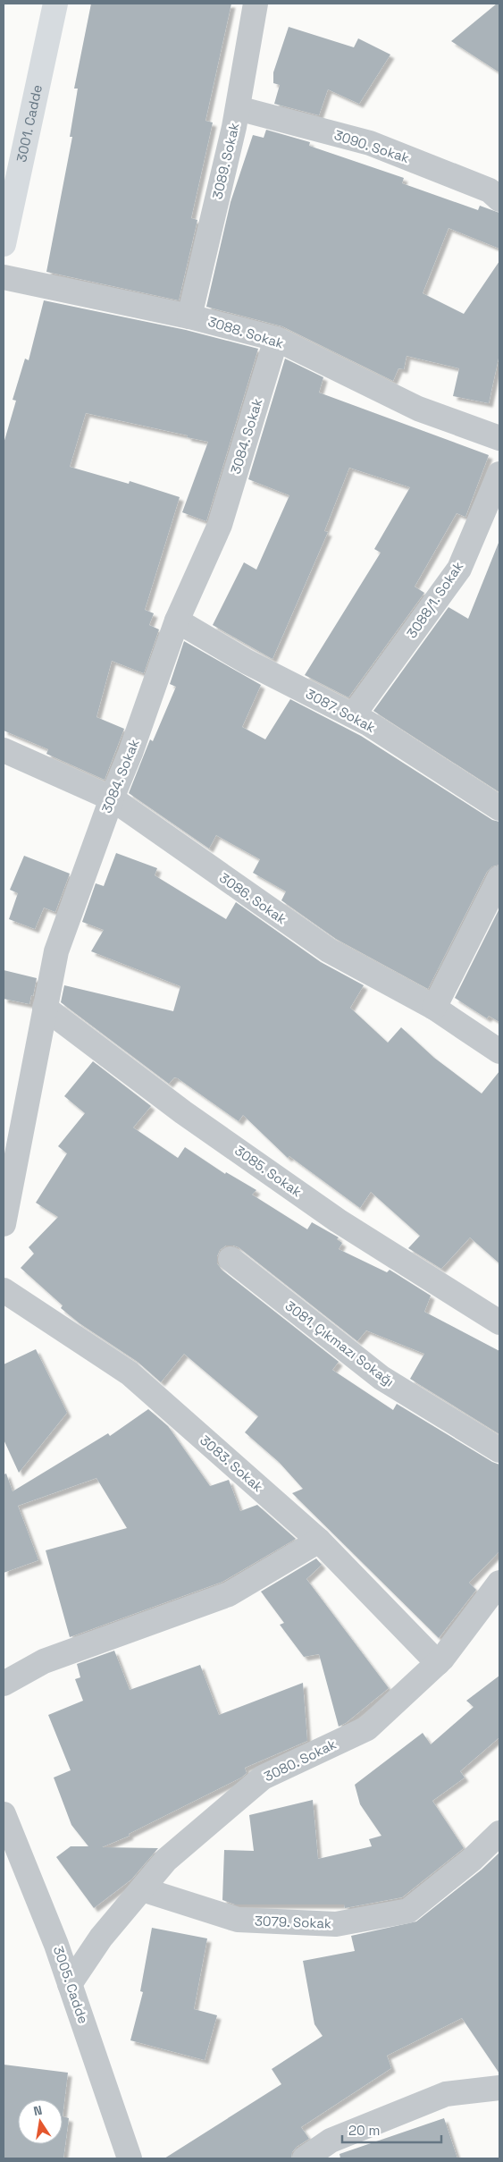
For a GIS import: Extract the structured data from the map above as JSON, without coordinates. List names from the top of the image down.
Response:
{
  "streets": {
    "street": [
      "3001. Cadde",
      "3090. Sokak",
      "3089. Sokak",
      "3088. Sokak",
      "3084. Sokak",
      "3088/1. Sokak",
      "3087. Sokak",
      "3086. Sokak",
      "3085. Sokak",
      "3081. Çıkmazı Sokağı",
      "3083. Sokak",
      "3080. Sokak",
      "3079. Sokak",
      "3005. Cadde"
    ]
  },
  "crossings": [
    ["3090. Sokak", "3089. Sokak"],
    ["3089. Sokak", "3088. Sokak"],
    ["3088. Sokak", "3084. Sokak"],
    ["3084. Sokak", "3087. Sokak"],
    ["3084. Sokak", "3086. Sokak"],
    ["3084. Sokak", "3085. Sokak"],
    ["3088/1. Sokak", "3087. Sokak"],
    ["3083. Sokak", "3080. Sokak"],
    ["3080. Sokak", "3079. Sokak"],
    ["3080. Sokak", "3005. Cadde"]
  ],
  "scale_bar": "20 m",
  "north": "top"
}
